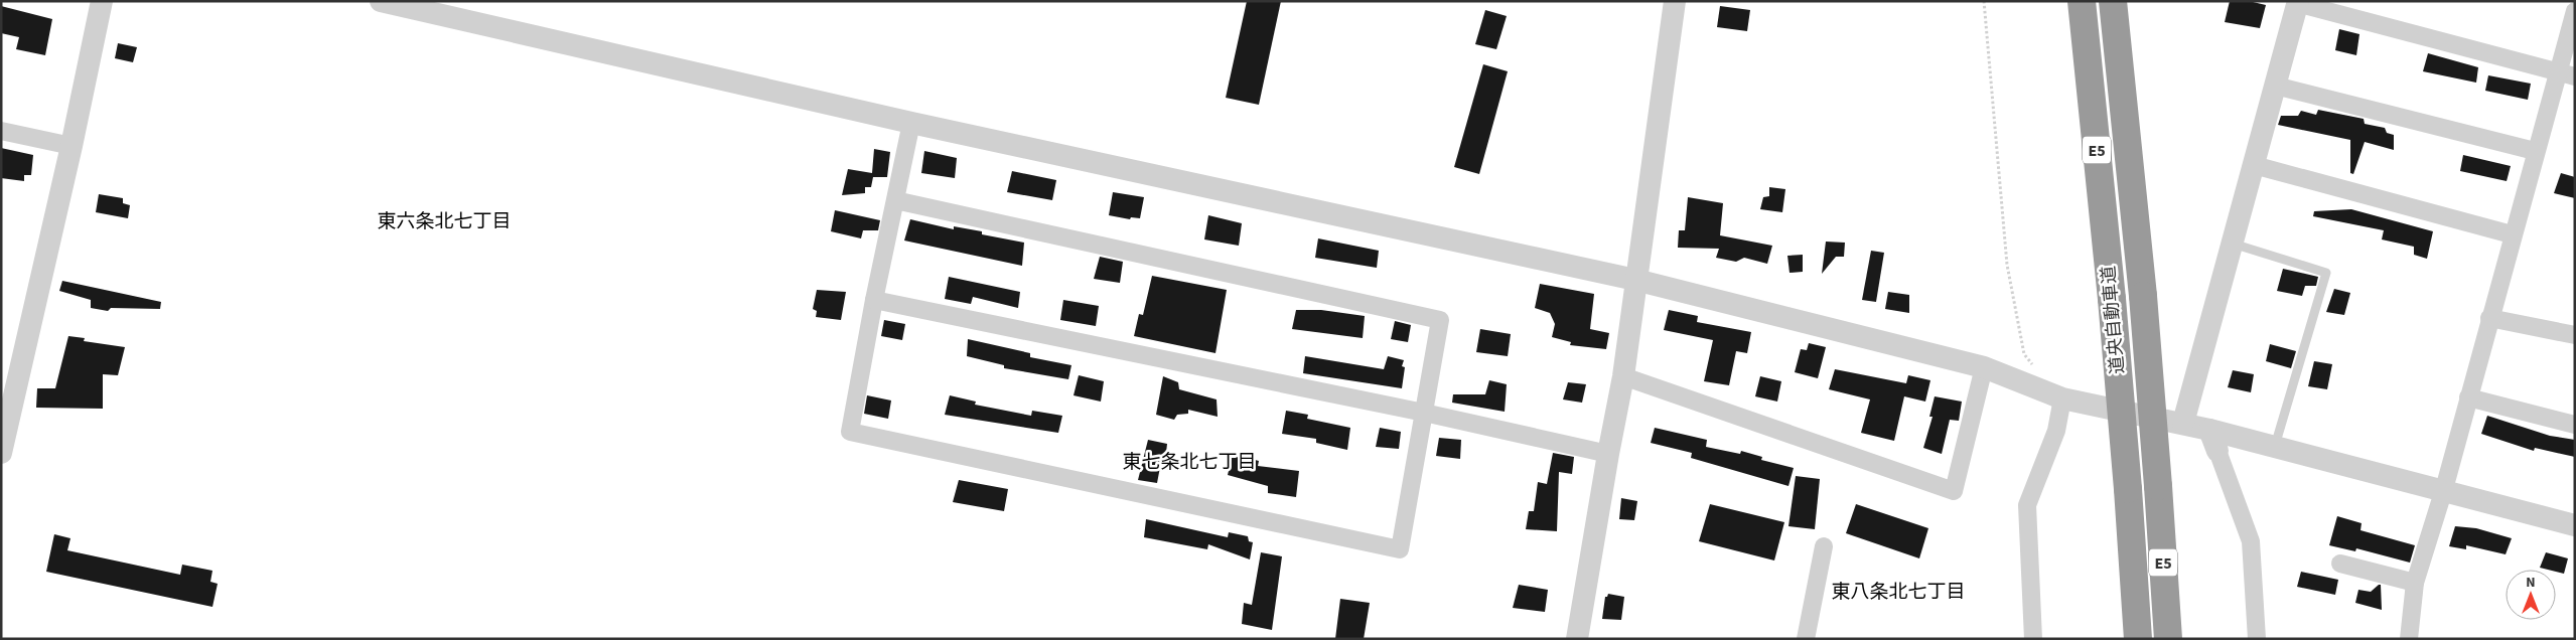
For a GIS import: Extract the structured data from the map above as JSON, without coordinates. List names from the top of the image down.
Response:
{
  "streets": {
    "highway": ["E5", "道央自動車道"]
  },
  "districts": ["東六条北七丁目", "東七条北七丁目", "東八条北七丁目"],
  "north": "top"
}
